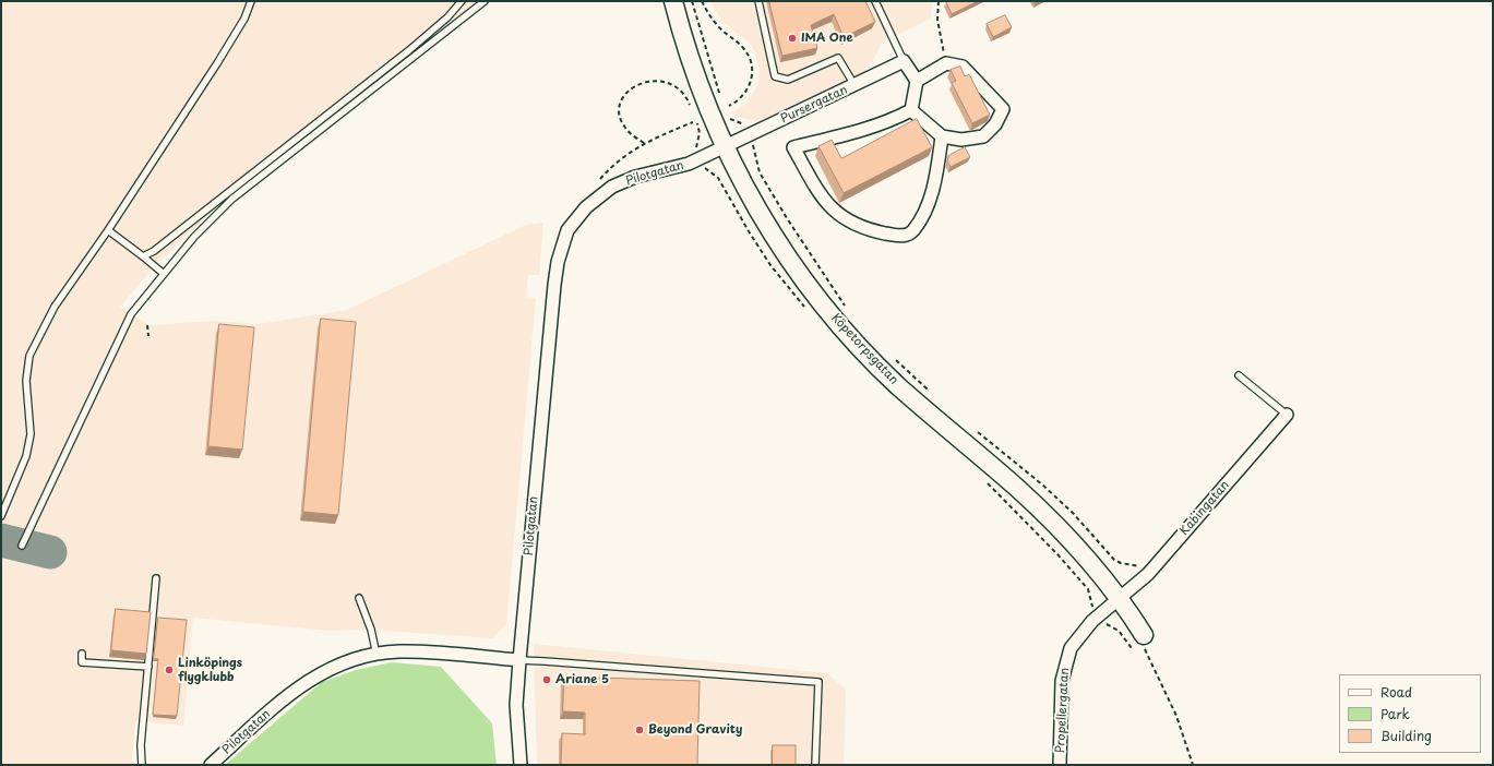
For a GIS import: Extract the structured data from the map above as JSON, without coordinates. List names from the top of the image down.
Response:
{
  "streets": {
    "street": [
      "Pursergatan",
      "Pilotgatan",
      "Köpetorpsgatan",
      "Kabingatan",
      "Propellergatan"
    ]
  },
  "crossings": [
    ["Pursergatan", "Pilotgatan"],
    ["Pursergatan", "Köpetorpsgatan"],
    ["Pilotgatan", "Köpetorpsgatan"],
    ["Köpetorpsgatan", "Kabingatan"],
    ["Köpetorpsgatan", "Propellergatan"],
    ["Kabingatan", "Propellergatan"]
  ],
  "places": [
    "IMA One",
    "Linköpings flygklubb",
    "Ariane 5",
    "Beyond Gravity"
  ],
  "legend": ["Road", "Park", "Building"]
}
